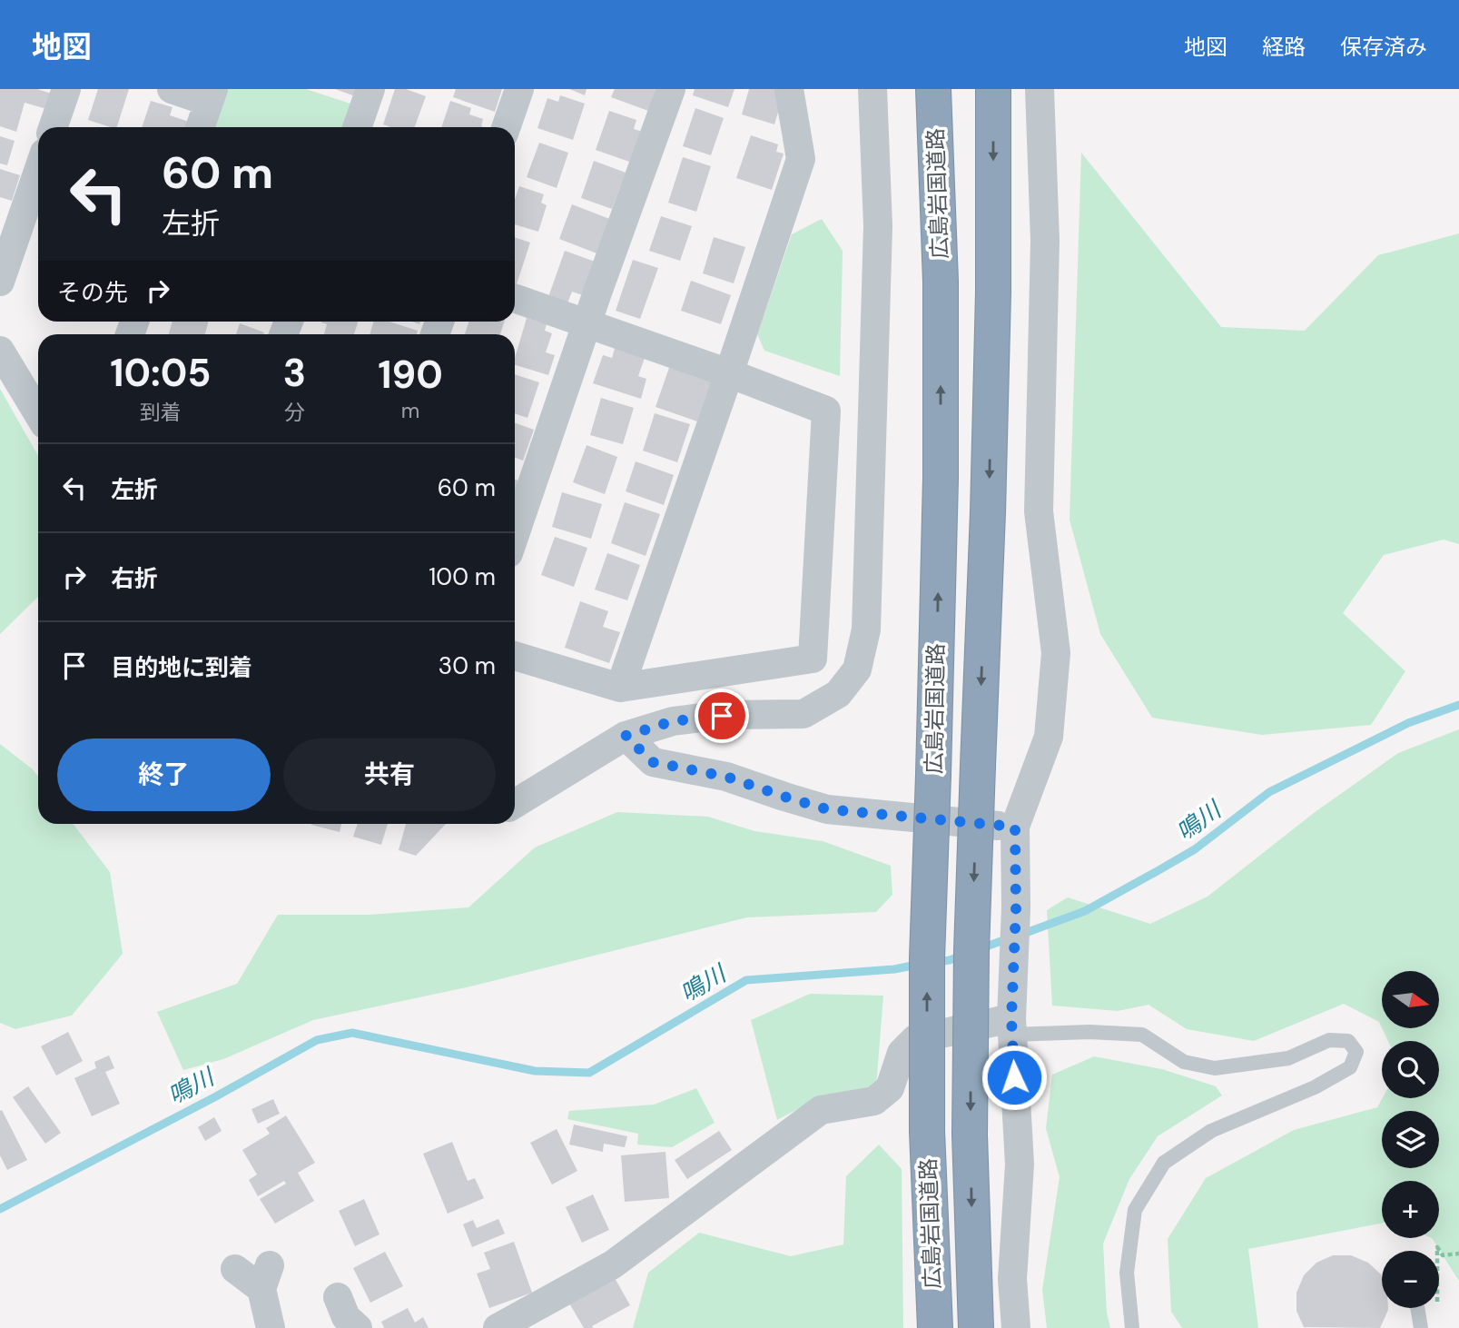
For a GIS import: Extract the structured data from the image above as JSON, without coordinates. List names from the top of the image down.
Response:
{
  "streets": {
    "highway": ["広島岩国道路"]
  },
  "water": ["鳴川"],
  "north": "right",
  "page": {
    "header": "地図",
    "nav": ["地図", "経路", "保存済み"],
    "turn": ["60 m", "左折"],
    "then": "その先",
    "eta": [
      "10:05",
      "到着",
      "3",
      "分",
      "190",
      "m"
    ],
    "list": [
      {
        "name": "左折",
        "value": "60 m"
      },
      {
        "name": "右折",
        "value": "100 m"
      },
      {
        "name": "目的地に到着",
        "value": "30 m"
      }
    ],
    "buttons": ["終了", "共有"],
    "map_buttons": ["+", "−"]
  }
}
